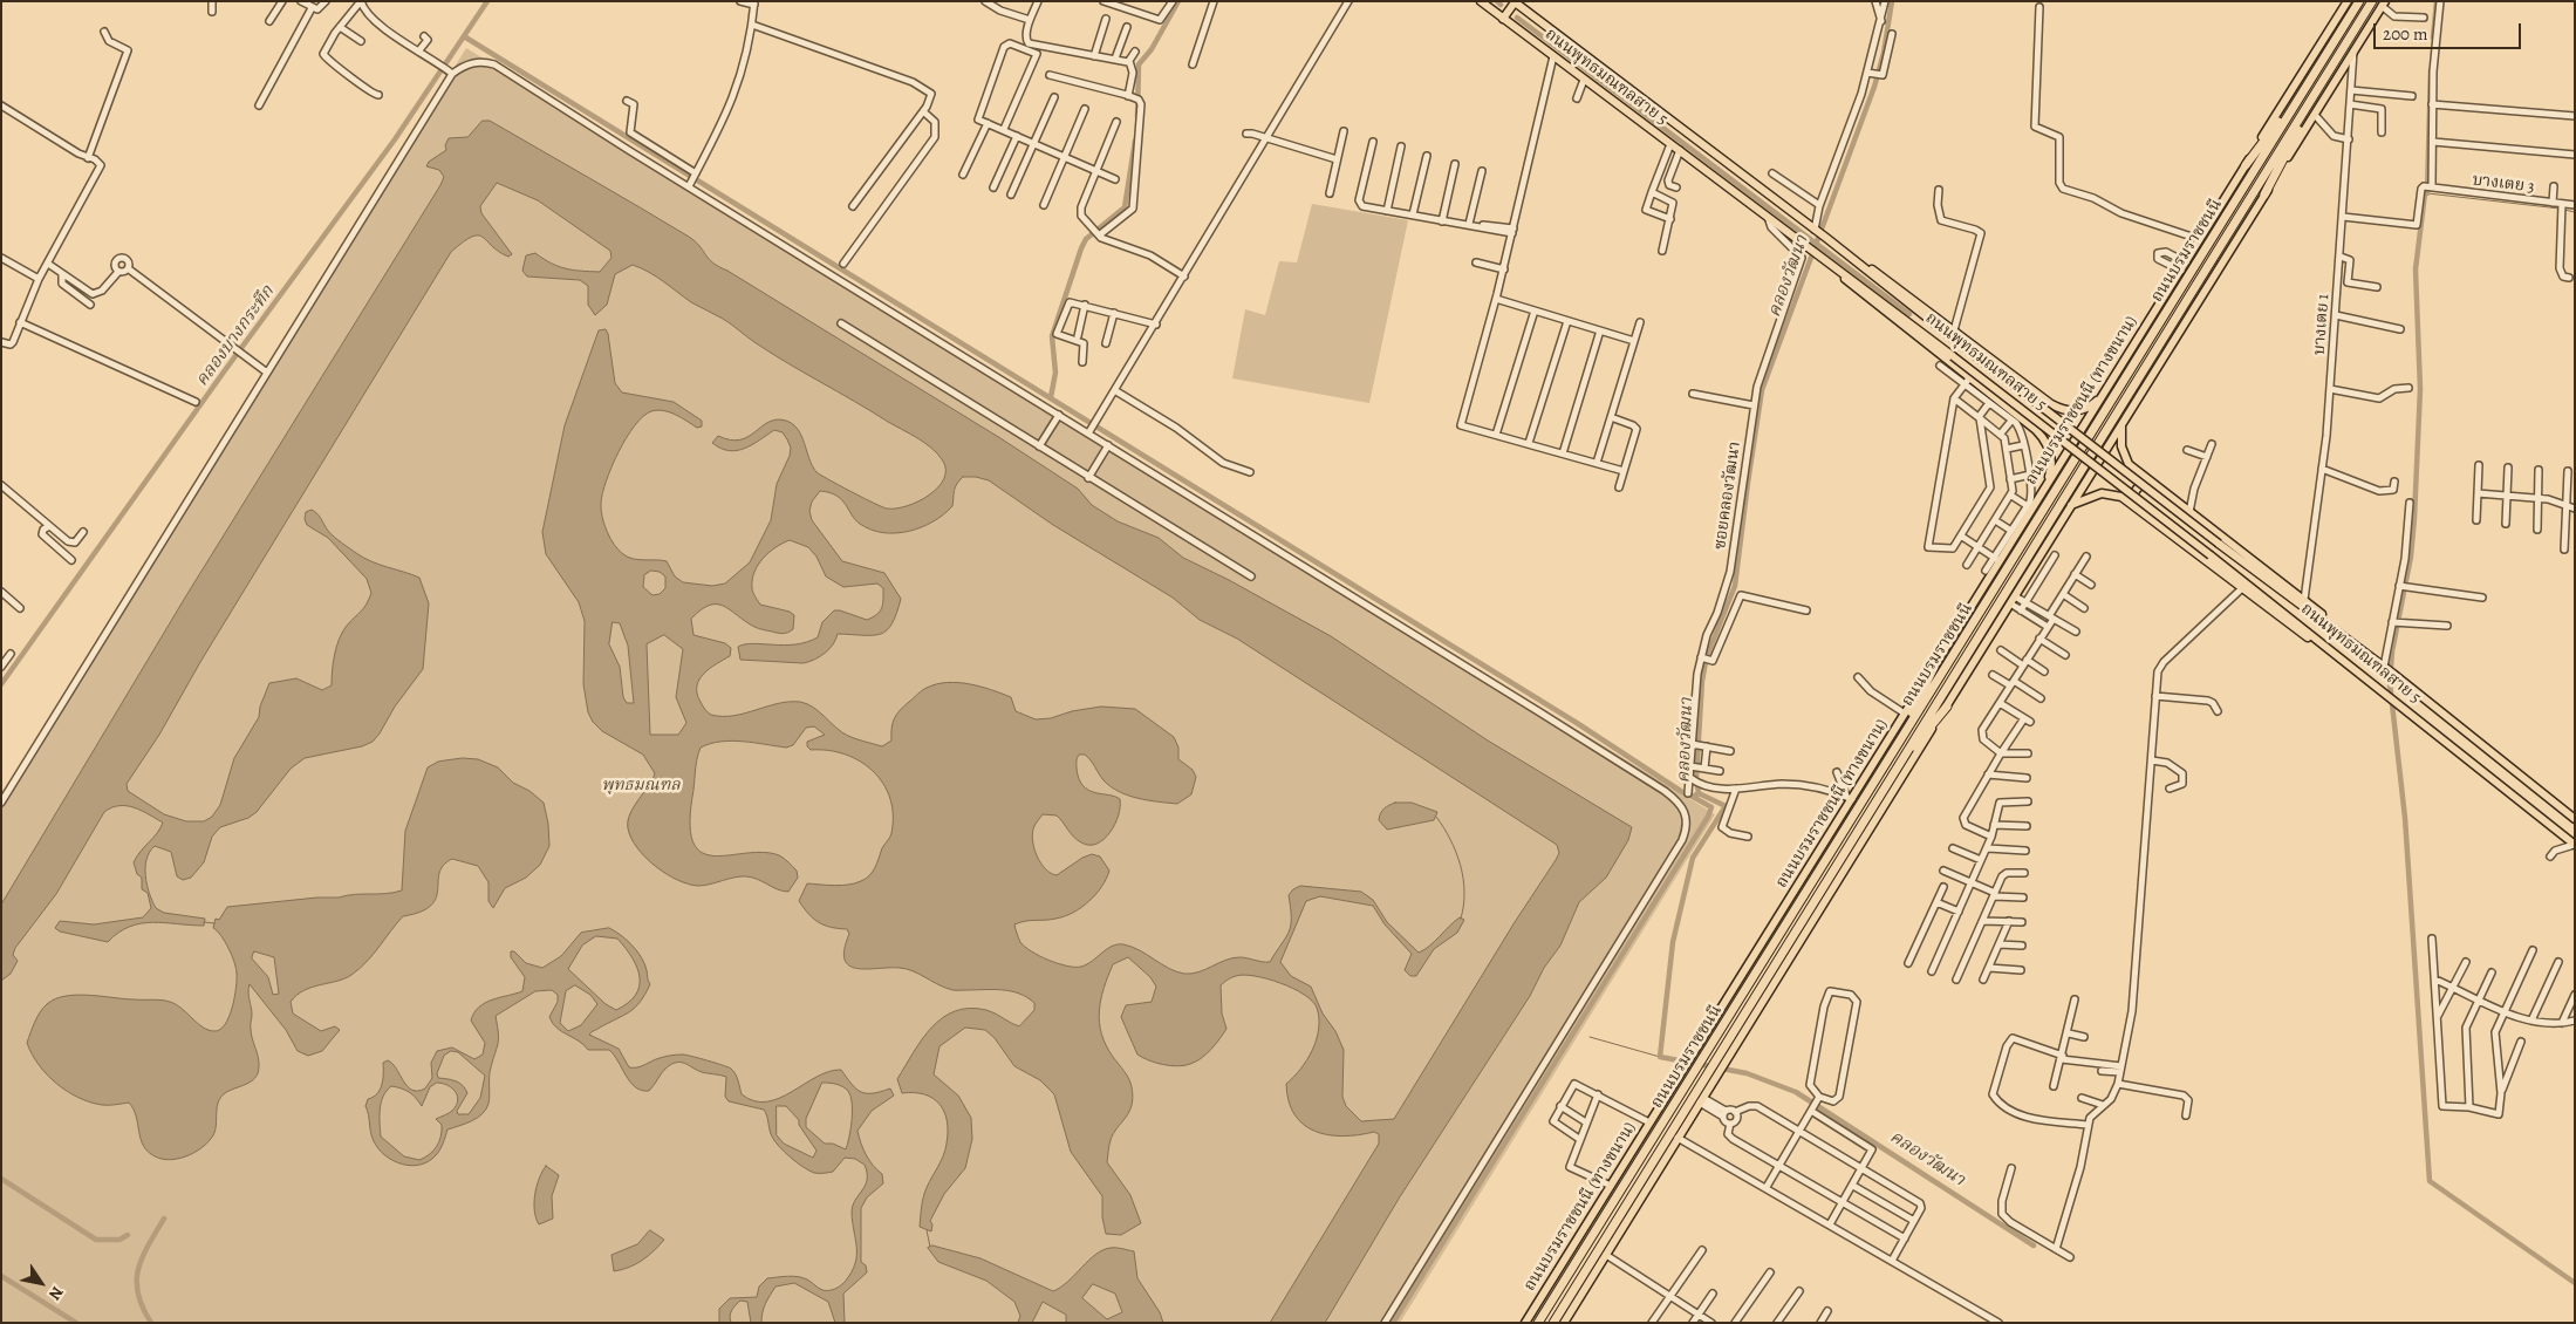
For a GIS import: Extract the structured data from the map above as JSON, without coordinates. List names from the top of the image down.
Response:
{
  "streets": {
    "highway": ["ถนนบรมราชชนนี"],
    "main road": ["ถนนพุทธมณฑลสาย 5", "ถนนบรมราชชนนี (ทางขนาน)"],
    "street": ["บางเตย 3", "บางเตย 1", "ซอยคลองวัฒนา"]
  },
  "crossings": [
    ["ถนนพุทธมณฑลสาย 5", "ซอยคลองวัฒนา"]
  ],
  "water": ["คลองวัฒนา", "คลองบางกระทึก"],
  "parks": ["พุทธมณฑล"],
  "scale_bar": "200 m",
  "north": "bottom right"
}
